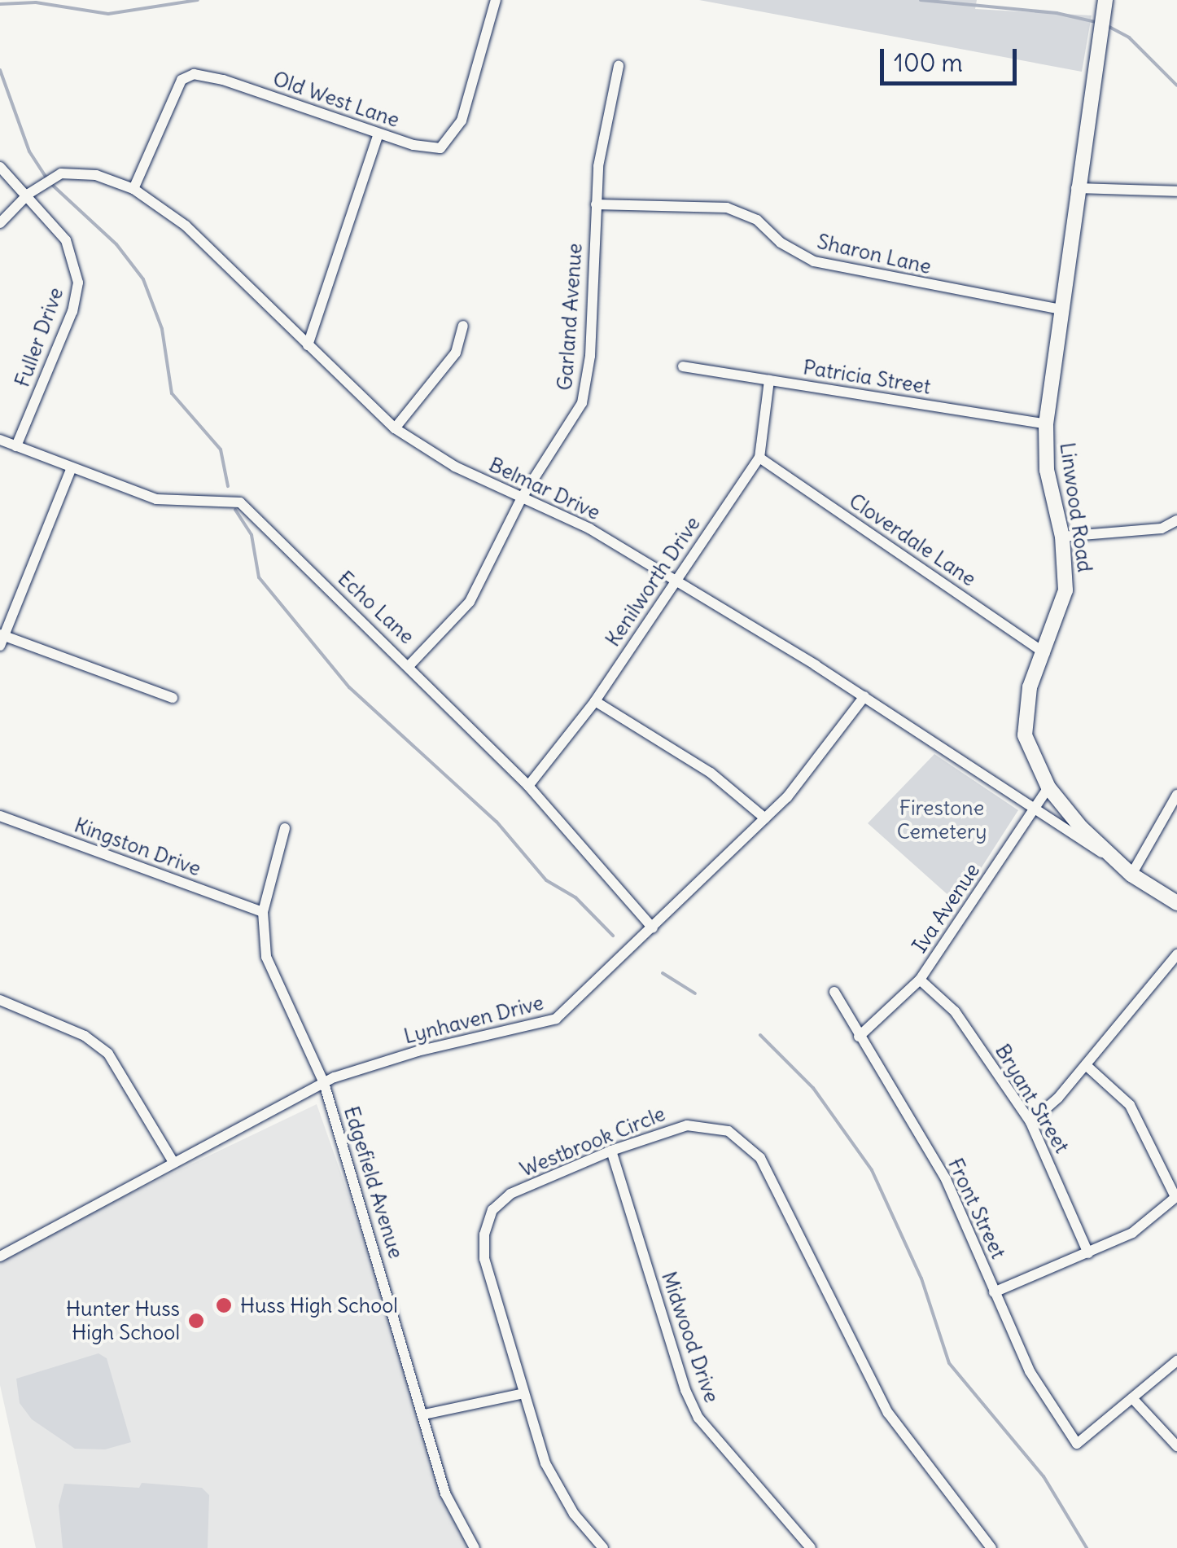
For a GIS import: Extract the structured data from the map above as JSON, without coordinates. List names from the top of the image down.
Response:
{
  "streets": {
    "main road": ["Linwood Road"],
    "street": [
      "Old West Lane",
      "Sharon Lane",
      "Garland Avenue",
      "Fuller Drive",
      "Patricia Street",
      "Belmar Drive",
      "Cloverdale Lane",
      "Kenilworth Drive",
      "Echo Lane",
      "Kingston Drive",
      "Iva Avenue",
      "Lynhaven Drive",
      "Bryant Street",
      "Westbrook Circle",
      "Edgefield Avenue",
      "Front Street",
      "Midwood Drive"
    ]
  },
  "crossings": [
    ["Old West Lane", "Belmar Drive"],
    ["Sharon Lane", "Garland Avenue"],
    ["Sharon Lane", "Linwood Road"],
    ["Garland Avenue", "Belmar Drive"],
    ["Garland Avenue", "Echo Lane"],
    ["Fuller Drive", "Belmar Drive"],
    ["Fuller Drive", "Echo Lane"],
    ["Patricia Street", "Linwood Road"],
    ["Patricia Street", "Kenilworth Drive"],
    ["Belmar Drive", "Linwood Road"],
    ["Belmar Drive", "Kenilworth Drive"],
    ["Belmar Drive", "Iva Avenue"],
    ["Belmar Drive", "Lynhaven Drive"],
    ["Linwood Road", "Cloverdale Lane"],
    ["Linwood Road", "Iva Avenue"],
    ["Cloverdale Lane", "Kenilworth Drive"],
    ["Kenilworth Drive", "Echo Lane"],
    ["Echo Lane", "Lynhaven Drive"],
    ["Kingston Drive", "Edgefield Avenue"],
    ["Iva Avenue", "Bryant Street"],
    ["Iva Avenue", "Front Street"],
    ["Lynhaven Drive", "Edgefield Avenue"],
    ["Westbrook Circle", "Midwood Drive"]
  ],
  "parks": ["Firestone Cemetery"],
  "places": ["Huss High School", "Hunter Huss High School"],
  "scale_bar": "100 m"
}
